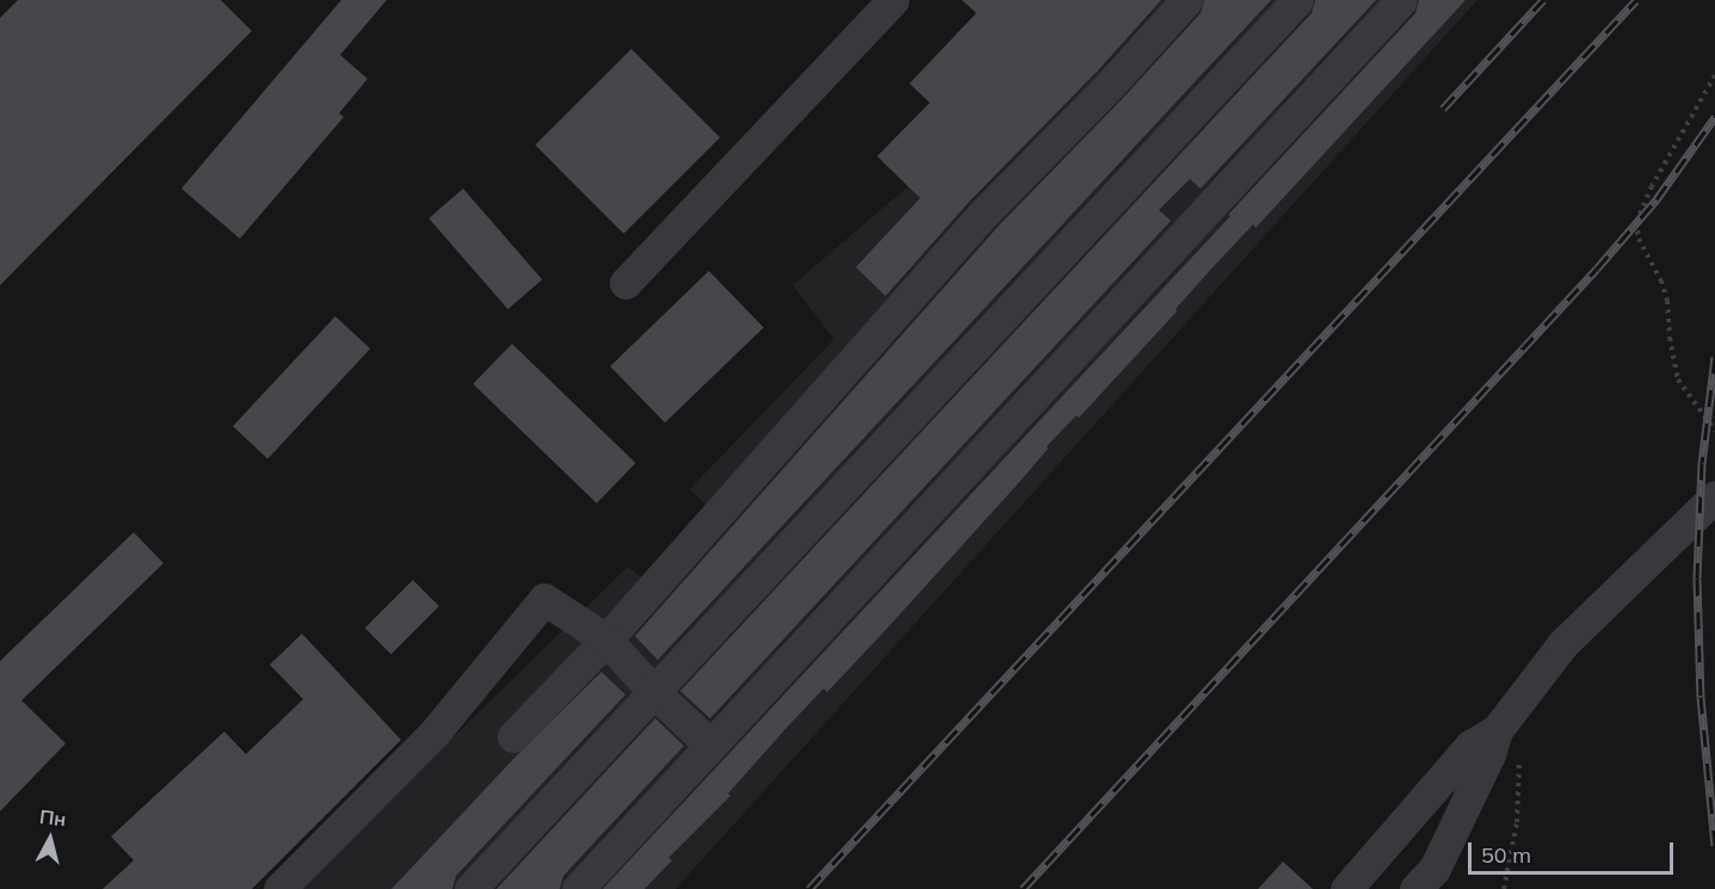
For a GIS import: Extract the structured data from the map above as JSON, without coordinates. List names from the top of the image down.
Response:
{
  "scale_bar": "50 m",
  "north": "top"
}
